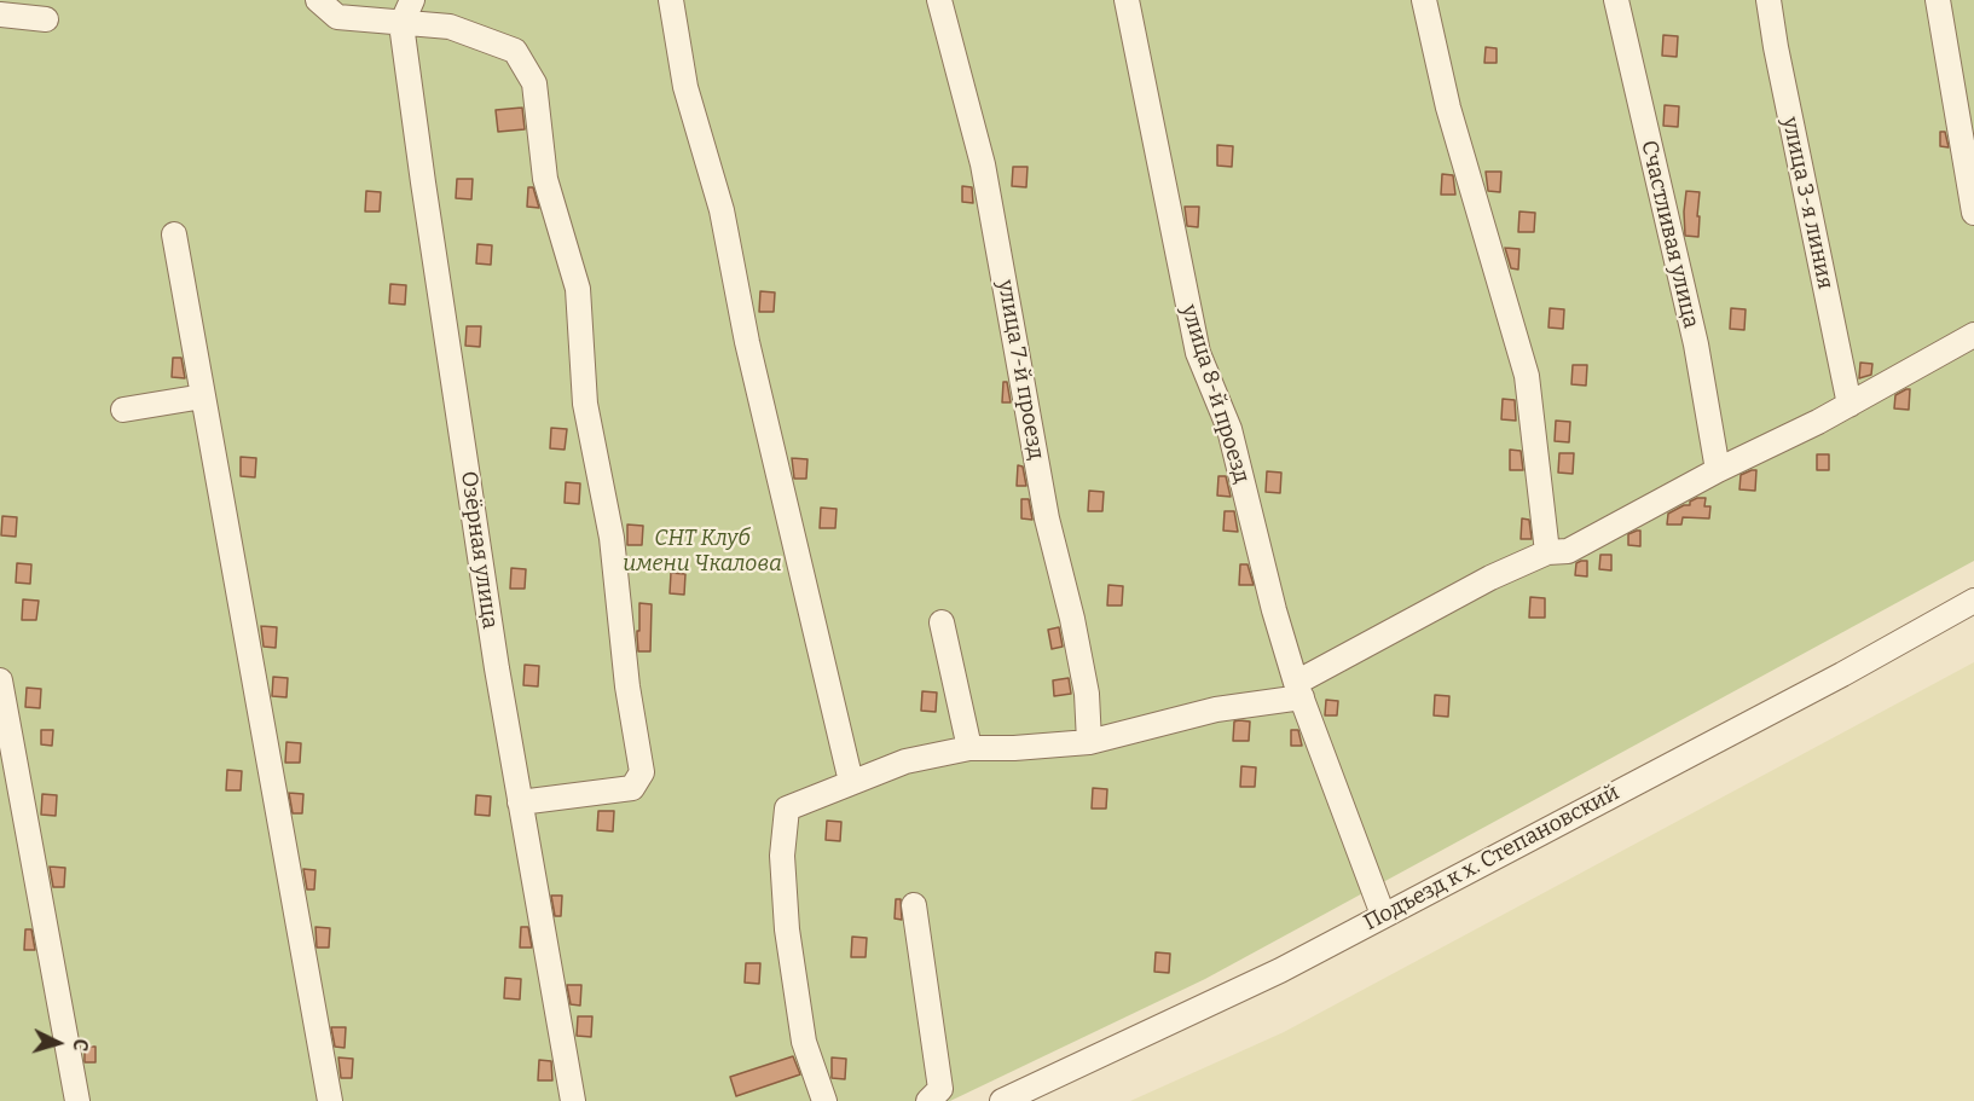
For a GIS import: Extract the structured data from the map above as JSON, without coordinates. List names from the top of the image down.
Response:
{
  "streets": {
    "street": [
      "улица 3-я линия",
      "Счастливая улица",
      "улица 7-й проезд",
      "улица 8-й проезд",
      "Озёрная улица",
      "Подъезд к х. Степановский"
    ]
  },
  "crossings": [
    ["улица 8-й проезд", "Подъезд к х. Степановский"]
  ],
  "parks": ["СНТ Клуб имени Чкалова"],
  "north": "right"
}
